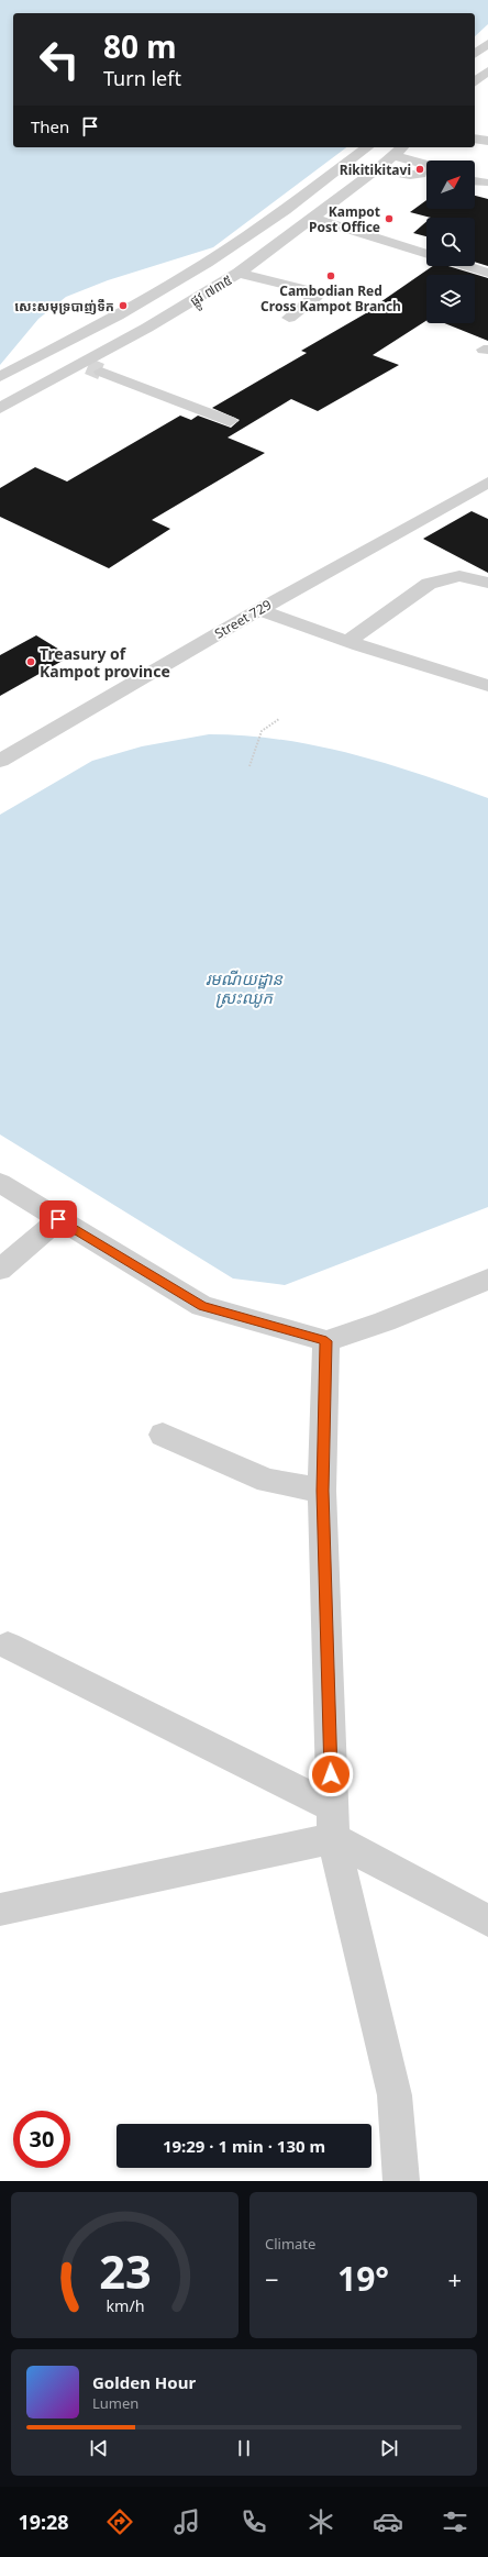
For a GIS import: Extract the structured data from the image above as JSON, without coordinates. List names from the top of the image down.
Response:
{
  "streets": {
    "street": ["ផ្លូវ ៧៣៥", "Street 729"]
  },
  "water": ["រមណីយដ្ឋាន ស្រះឈូក"],
  "places": [
    "Rikitikitavi",
    "Kampot Post Office",
    "Cambodian Red Cross Kampot Branch",
    "សេះសមុទ្របាញ់ទឹក",
    "Treasury of Kampot province"
  ],
  "north": "top right",
  "page": {
    "turn": ["80 m", "Turn left"],
    "then": "Then",
    "limit": "30",
    "trip": "19:29 · 1 min · 130 m",
    "tile": "Climate",
    "heat": ["−", "19°", "+"],
    "song": ["Golden Hour", "Lumen"],
    "tabs": "19:28",
    "gauge": ["23", "km/h"]
  }
}
